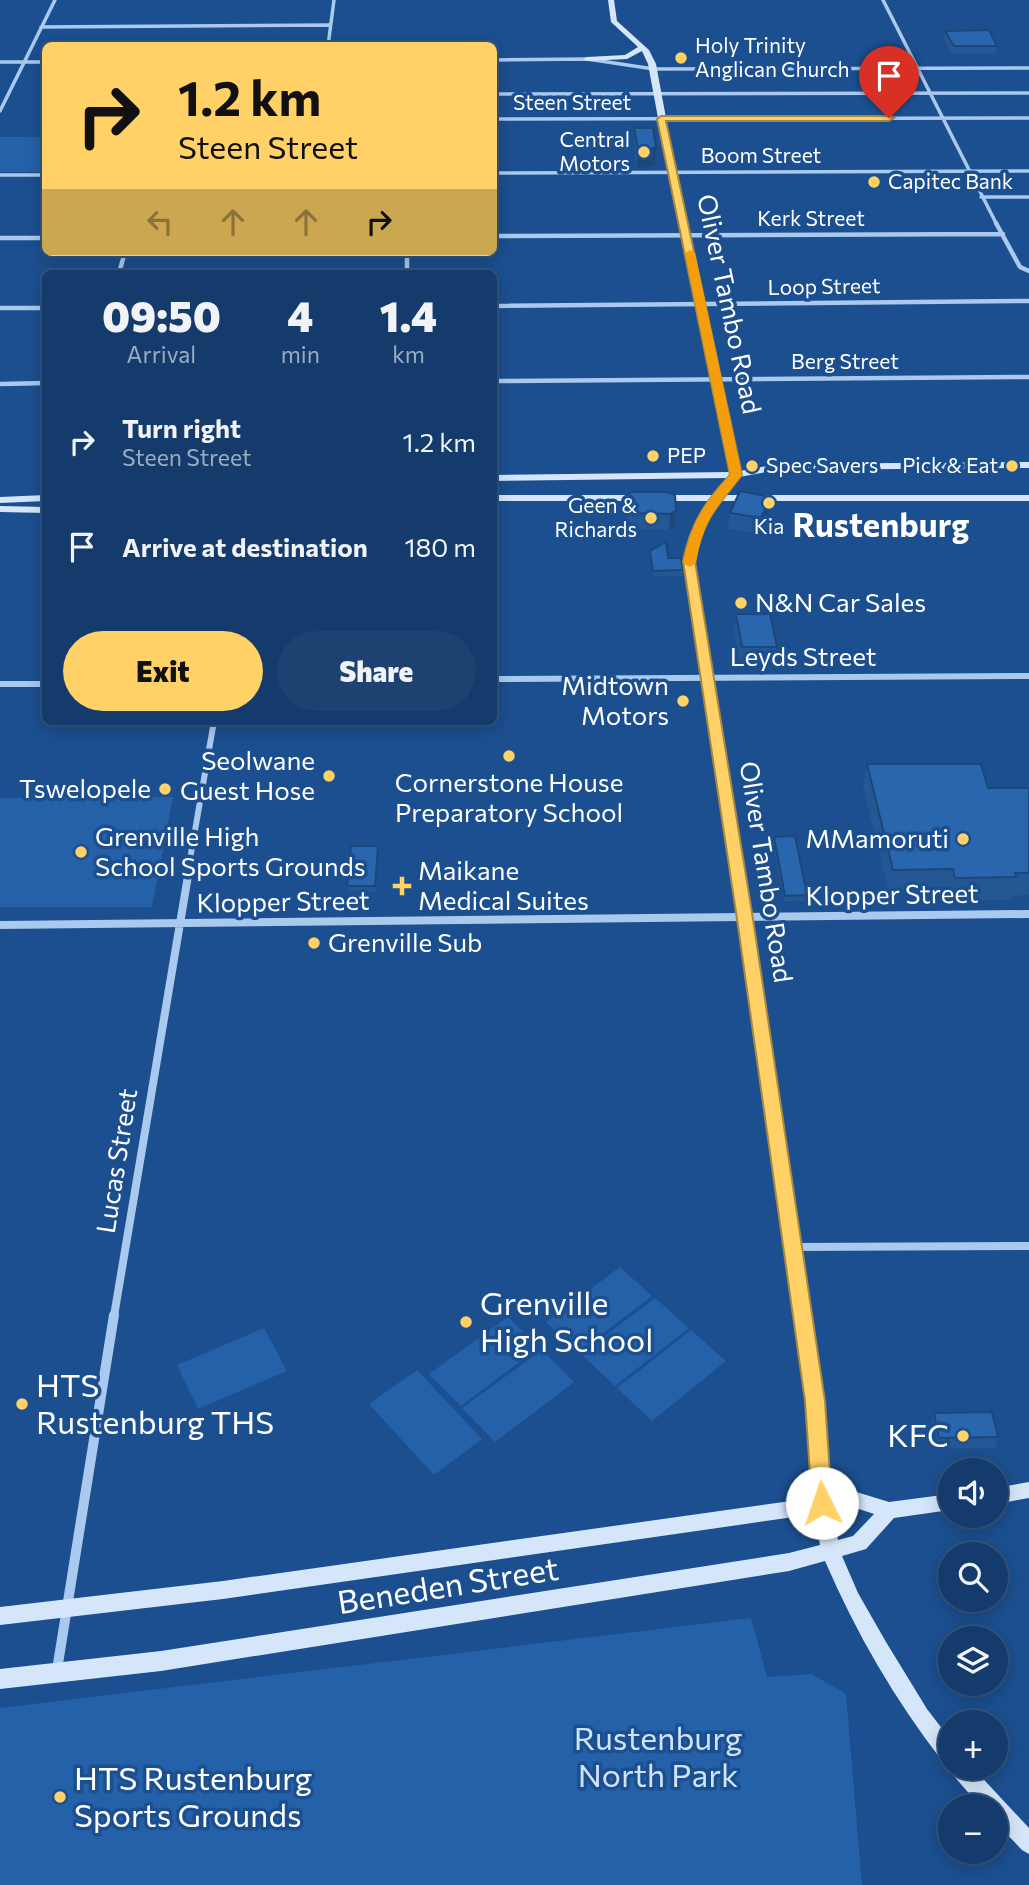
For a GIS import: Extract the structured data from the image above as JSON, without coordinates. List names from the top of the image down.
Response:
{
  "streets": {
    "main road": ["Oliver Tambo Road", "Beneden Street"],
    "street": [
      "Steen Street",
      "Boom Street",
      "Kerk Street",
      "Loop Street",
      "Berg Street",
      "Leyds Street",
      "Klopper Street",
      "Lucas Street"
    ]
  },
  "crossings": [
    ["Steen Street", "Oliver Tambo Road"],
    ["Boom Street", "Oliver Tambo Road"],
    ["Kerk Street", "Oliver Tambo Road"],
    ["Loop Street", "Oliver Tambo Road"],
    ["Oliver Tambo Road", "Berg Street"],
    ["Oliver Tambo Road", "Leyds Street"],
    ["Oliver Tambo Road", "Klopper Street"],
    ["Oliver Tambo Road", "Beneden Street"],
    ["Klopper Street", "Lucas Street"],
    ["Lucas Street", "Beneden Street"]
  ],
  "districts": ["Rustenburg"],
  "parks": ["Rustenburg North Park"],
  "places": {
    "other": [
      "Holy Trinity Anglican Church",
      "Central Motors",
      "Capitec Bank",
      "PEP",
      "Spec Savers",
      "Pick & Eat",
      "Kia",
      "Geen & Richards",
      "N&N Car Sales",
      "Midtown Motors",
      "Cornerstone House Preparatory School",
      "Seolwane Guest Hose",
      "Tswelopele",
      "MMamoruti",
      "Grenville High School Sports Grounds",
      "Grenville Sub",
      "Grenville High School",
      "HTS Rustenburg THS",
      "KFC",
      "HTS Rustenburg Sports Grounds"
    ],
    "health": ["Maikane Medical Suites"]
  },
  "page": {
    "turn": ["1.2 km", "Steen Street"],
    "eta": [
      "09:50",
      "Arrival",
      "4",
      "min",
      "1.4",
      "km"
    ],
    "list": [
      {
        "name": "Turn right",
        "note": "Steen Street",
        "value": "1.2 km"
      },
      {
        "name": "Arrive at destination",
        "value": "180 m"
      }
    ],
    "buttons": ["Exit", "Share"],
    "map_buttons": ["+", "−"]
  }
}
